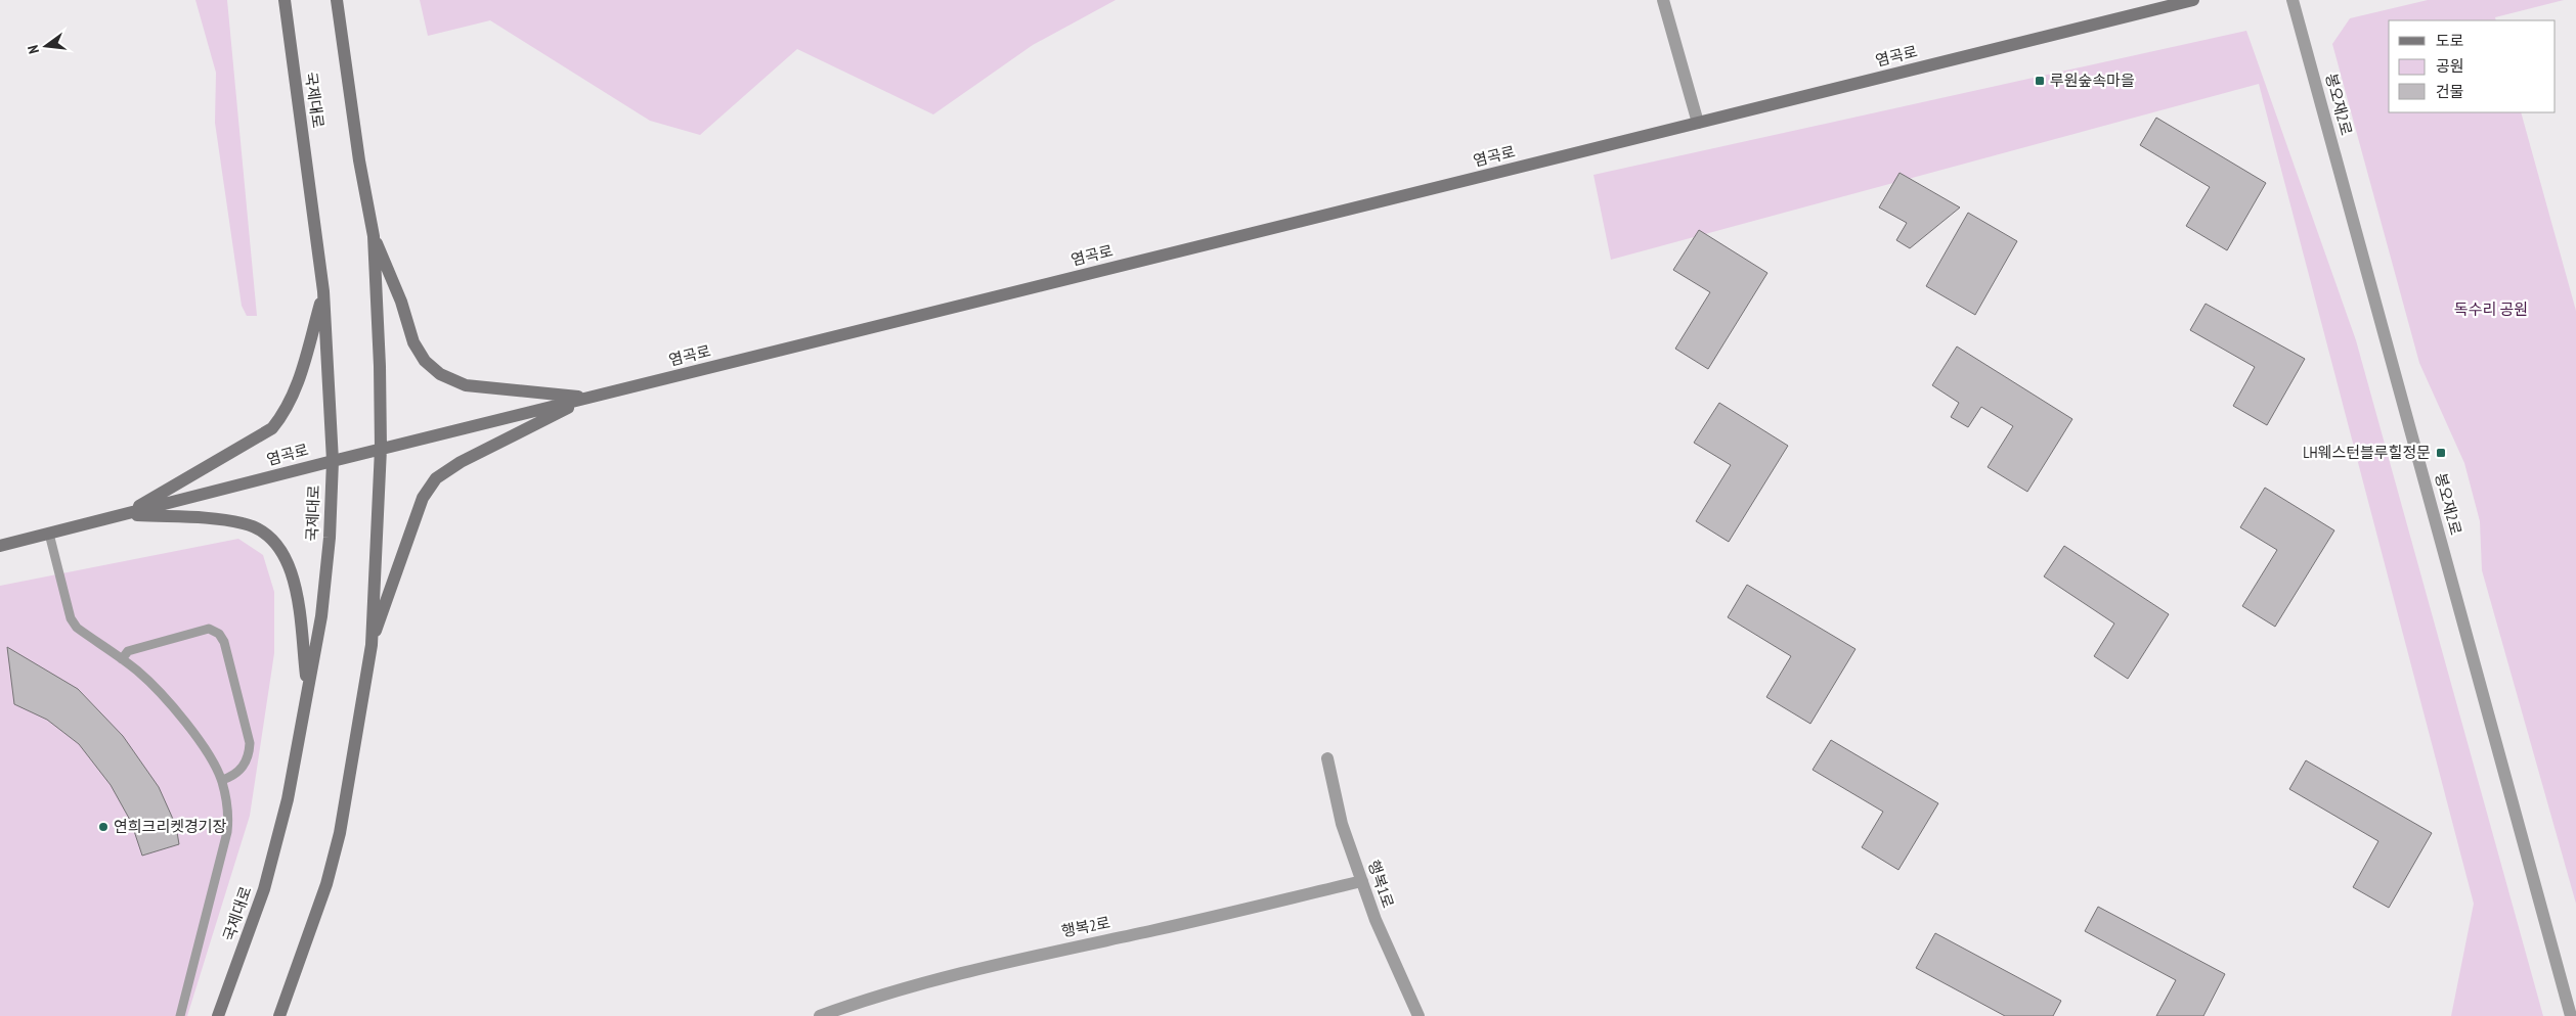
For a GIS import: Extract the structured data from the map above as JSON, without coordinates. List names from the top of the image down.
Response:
{
  "streets": {
    "main road": ["염곡로", "국제대로"],
    "street": ["봉오재2로", "행복1로", "행복2로"]
  },
  "crossings": [
    ["염곡로", "국제대로"],
    ["행복1로", "행복2로"]
  ],
  "parks": ["독수리 공원"],
  "places": {
    "transit": ["루원숲속마을", "LH웨스턴블루힐정문"],
    "other": ["연희크리켓경기장"]
  },
  "legend": ["도로", "공원", "건물"],
  "north": "left"
}
